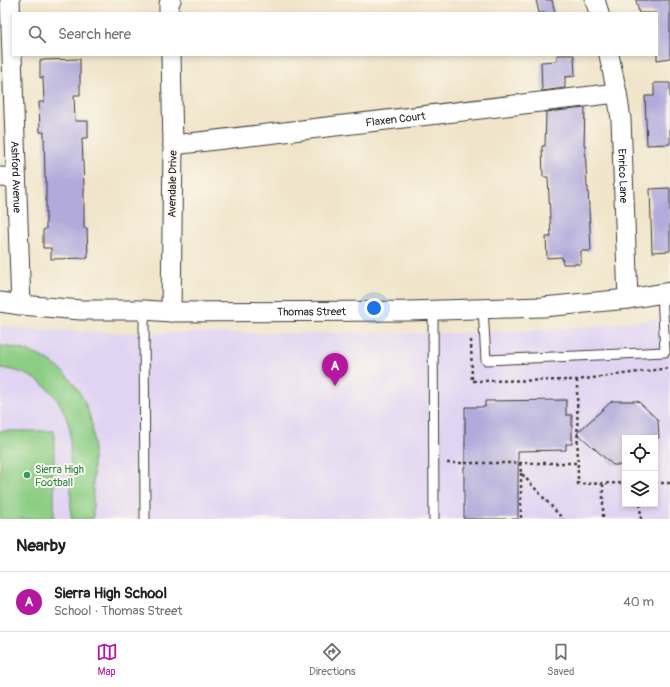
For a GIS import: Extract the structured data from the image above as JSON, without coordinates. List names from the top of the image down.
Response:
{
  "streets": {
    "street": [
      "Flaxen Court",
      "Enrico Lane",
      "Ashford Avenue",
      "Avendale Drive",
      "Thomas Street"
    ]
  },
  "crossings": [
    ["Flaxen Court", "Enrico Lane"],
    ["Flaxen Court", "Avendale Drive"],
    ["Enrico Lane", "Thomas Street"],
    ["Ashford Avenue", "Thomas Street"],
    ["Avendale Drive", "Thomas Street"]
  ],
  "places": ["Sierra High Football"],
  "page": {
    "search": "Search here",
    "pins": "A",
    "heading": "Nearby",
    "list": [
      {
        "mark": "A",
        "name": "Sierra High School",
        "note": "School · Thomas Street",
        "value": "40 m"
      }
    ],
    "nav": ["Map", "Directions", "Saved"]
  }
}
